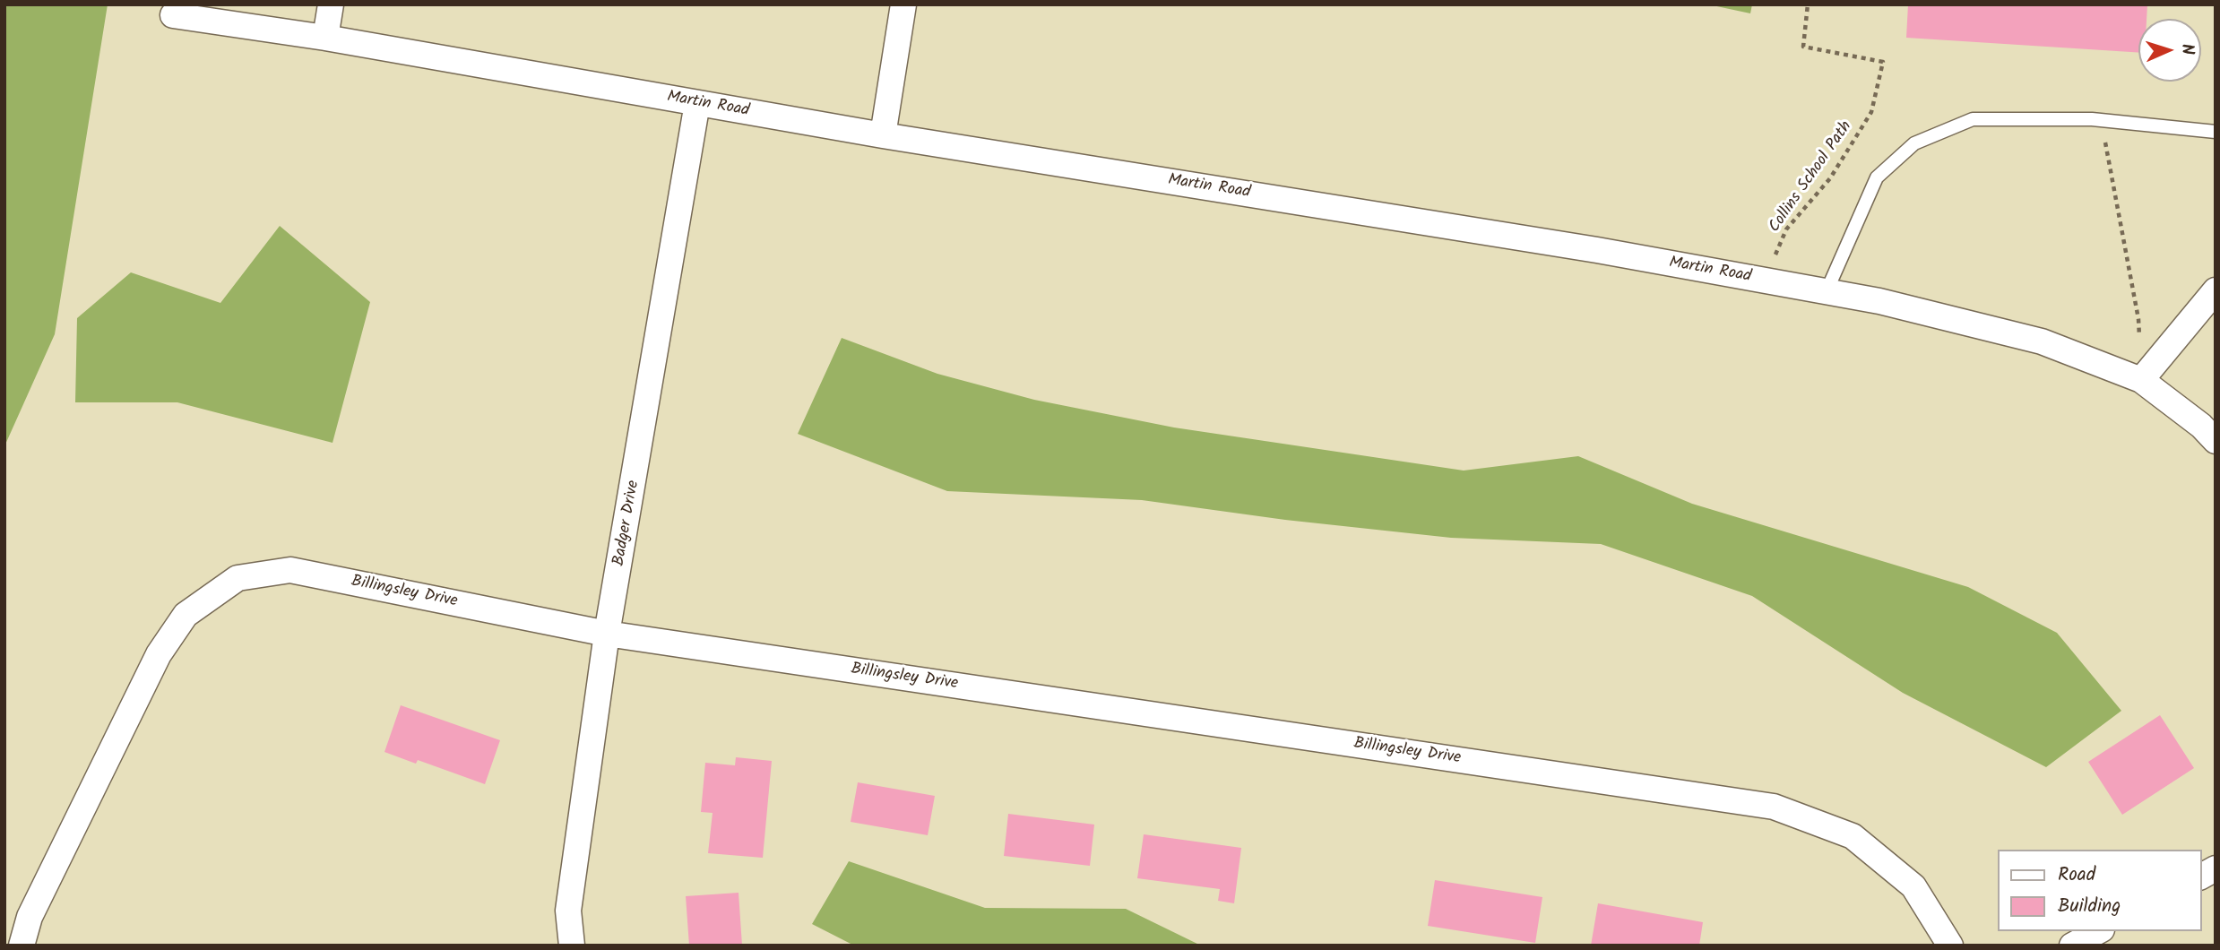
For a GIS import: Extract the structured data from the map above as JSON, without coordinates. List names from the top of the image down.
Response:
{
  "streets": {
    "street": ["Martin Road", "Badger Drive", "Billingsley Drive"],
    "path": ["Collins School Path"]
  },
  "crossings": [
    ["Martin Road", "Collins School Path"],
    ["Martin Road", "Badger Drive"],
    ["Badger Drive", "Billingsley Drive"]
  ],
  "legend": ["Road", "Building"],
  "north": "right"
}
